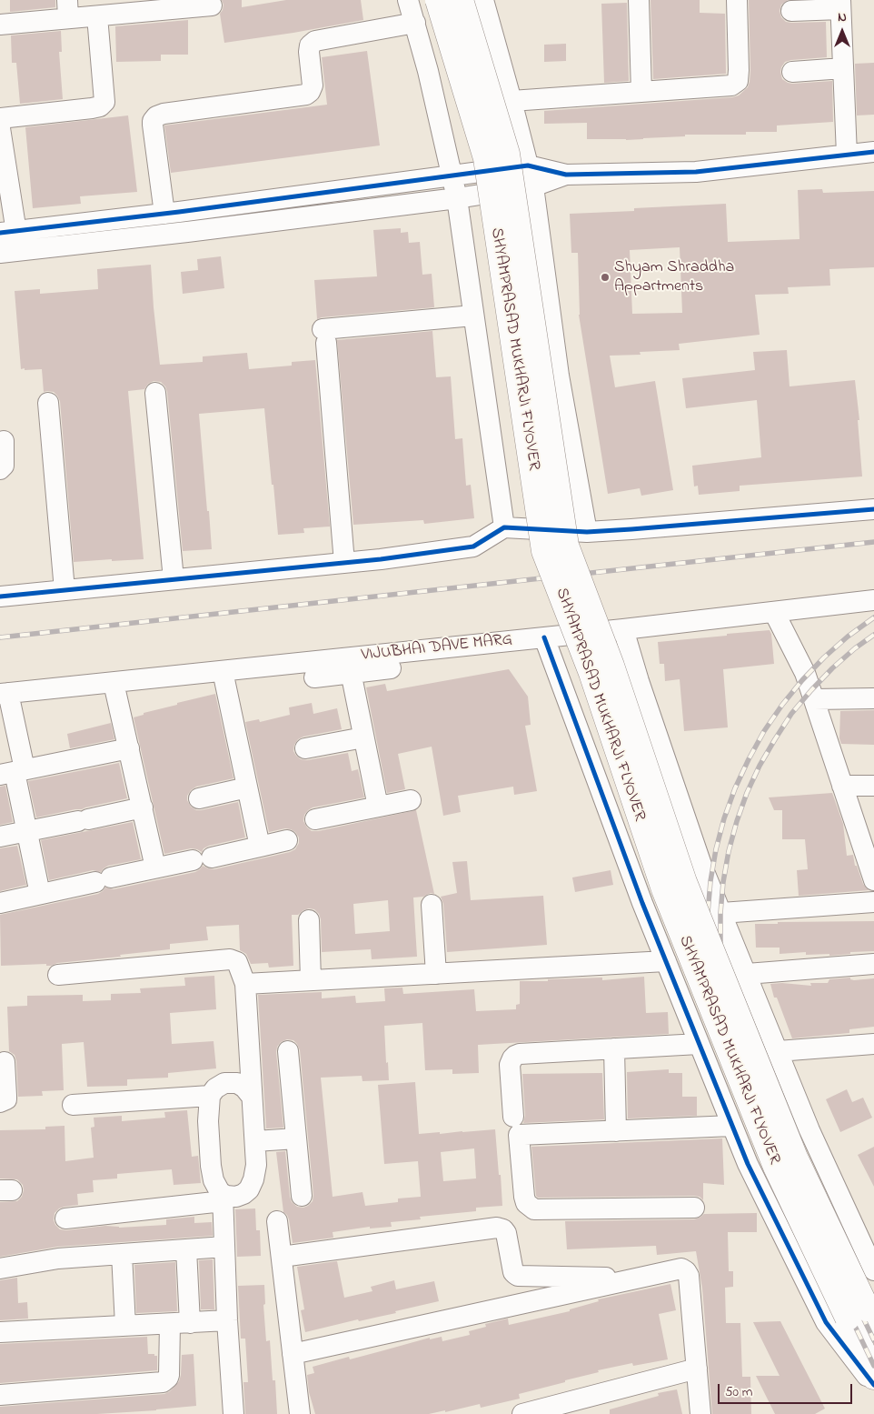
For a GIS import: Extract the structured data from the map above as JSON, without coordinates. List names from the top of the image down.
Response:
{
  "streets": {
    "main road": ["SHYAMPRASAD MUKHARJI FLYOVER"],
    "street": ["VIJUBHAI DAVE MARG"]
  },
  "places": ["Shyam Shraddha Appartments"],
  "scale_bar": "50 m",
  "north": "top"
}
